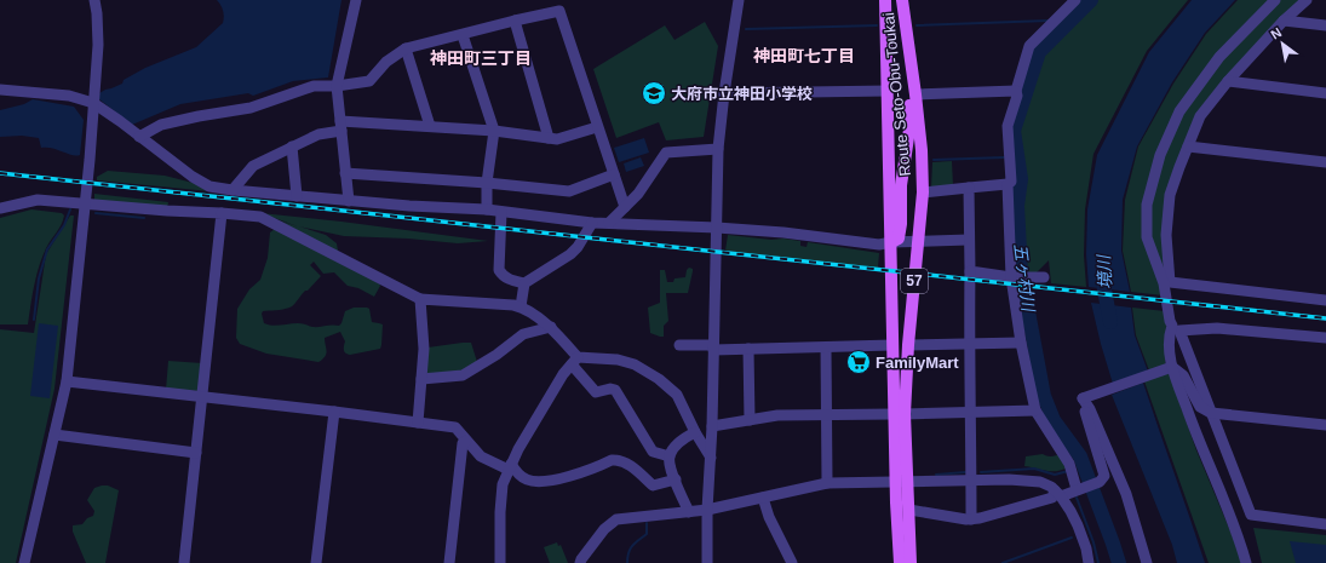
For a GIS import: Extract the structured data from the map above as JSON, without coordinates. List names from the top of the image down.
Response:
{
  "streets": {
    "main road": ["Route Seto-Obu-Toukai", "57"]
  },
  "crossings": [
    ["Route Seto-Obu-Toukai", "57"]
  ],
  "districts": ["神田町七丁目", "神田町三丁目"],
  "water": ["境川", "五ヶ村川"],
  "places": {
    "school or university": ["大府市立神田小学校"],
    "supermarket": ["FamilyMart"]
  },
  "north": "top left"
}
